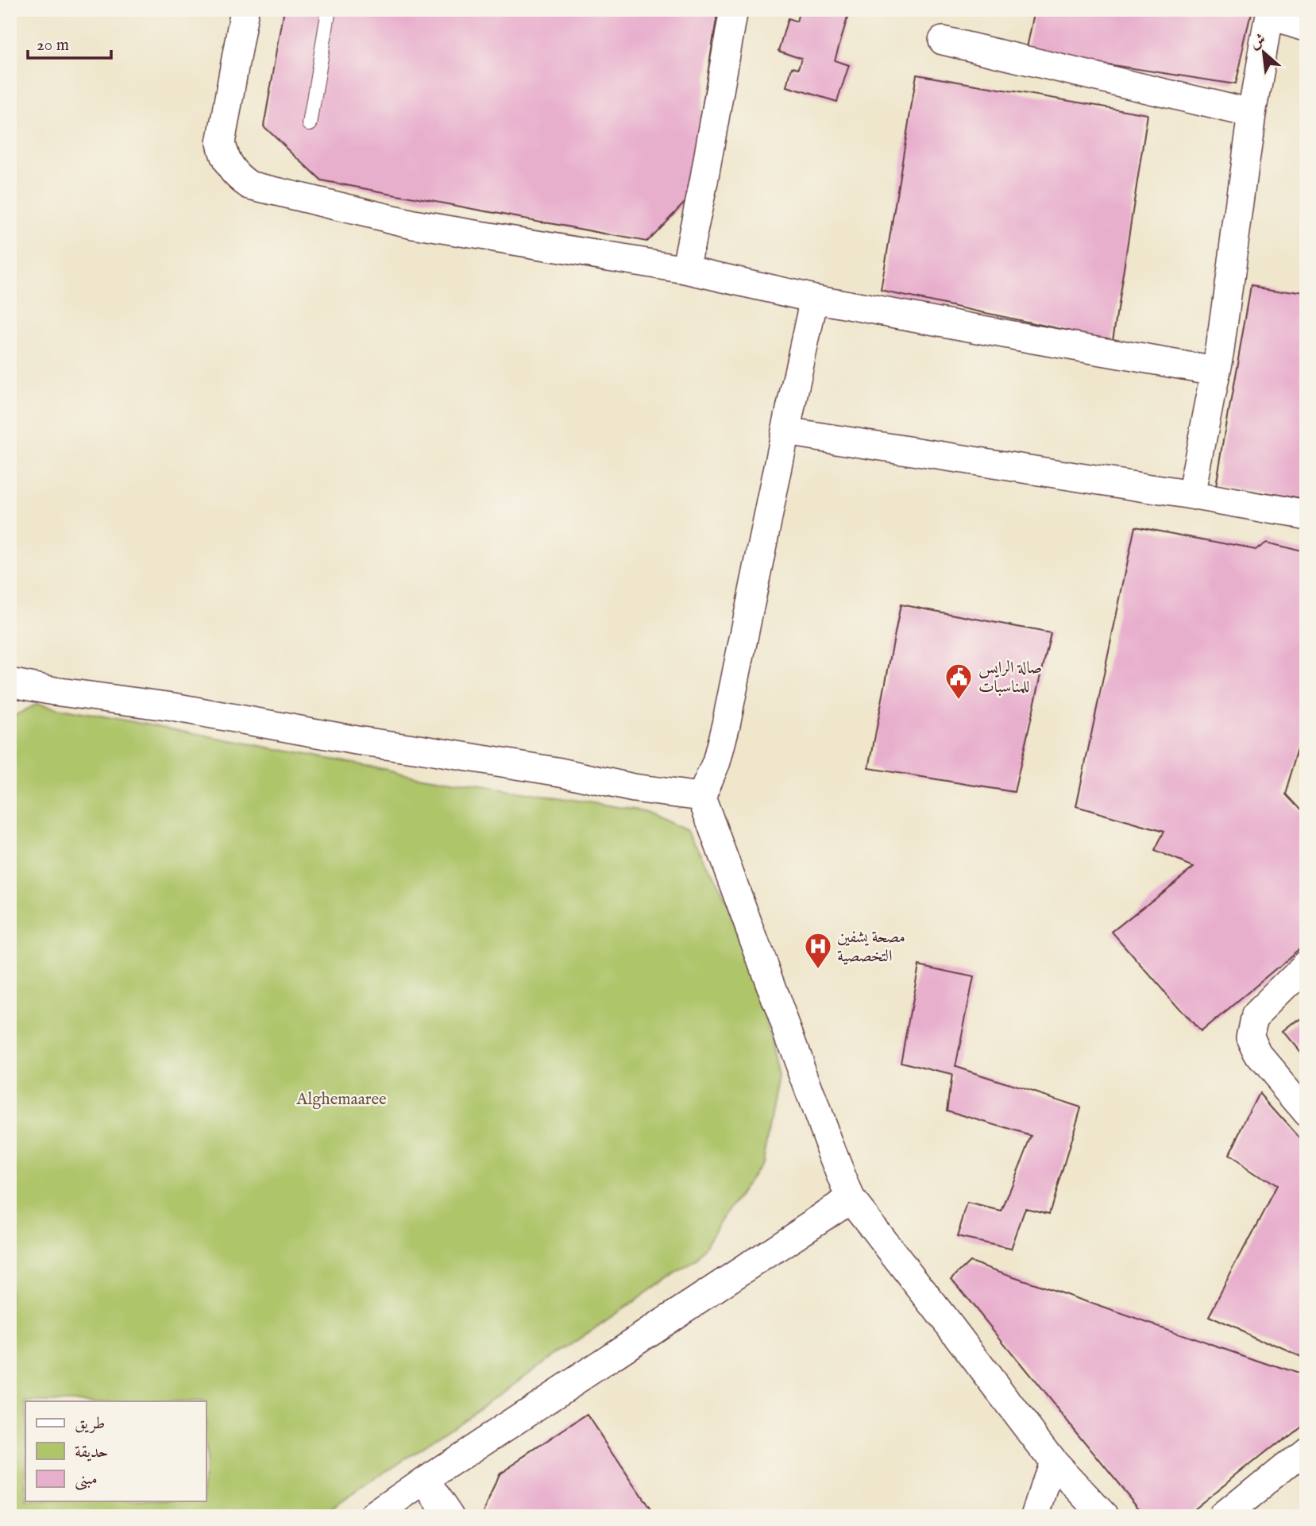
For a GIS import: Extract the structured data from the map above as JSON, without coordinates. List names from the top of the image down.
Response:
{
  "parks": ["Alghemaaree"],
  "places": {
    "public building": ["صالة الرايس للمناسبات"],
    "hospital": ["مصحة يشفين التخصصية"]
  },
  "legend": ["طريق", "حديقة", "مبنى"],
  "scale_bar": "20 m",
  "north": "top left"
}
